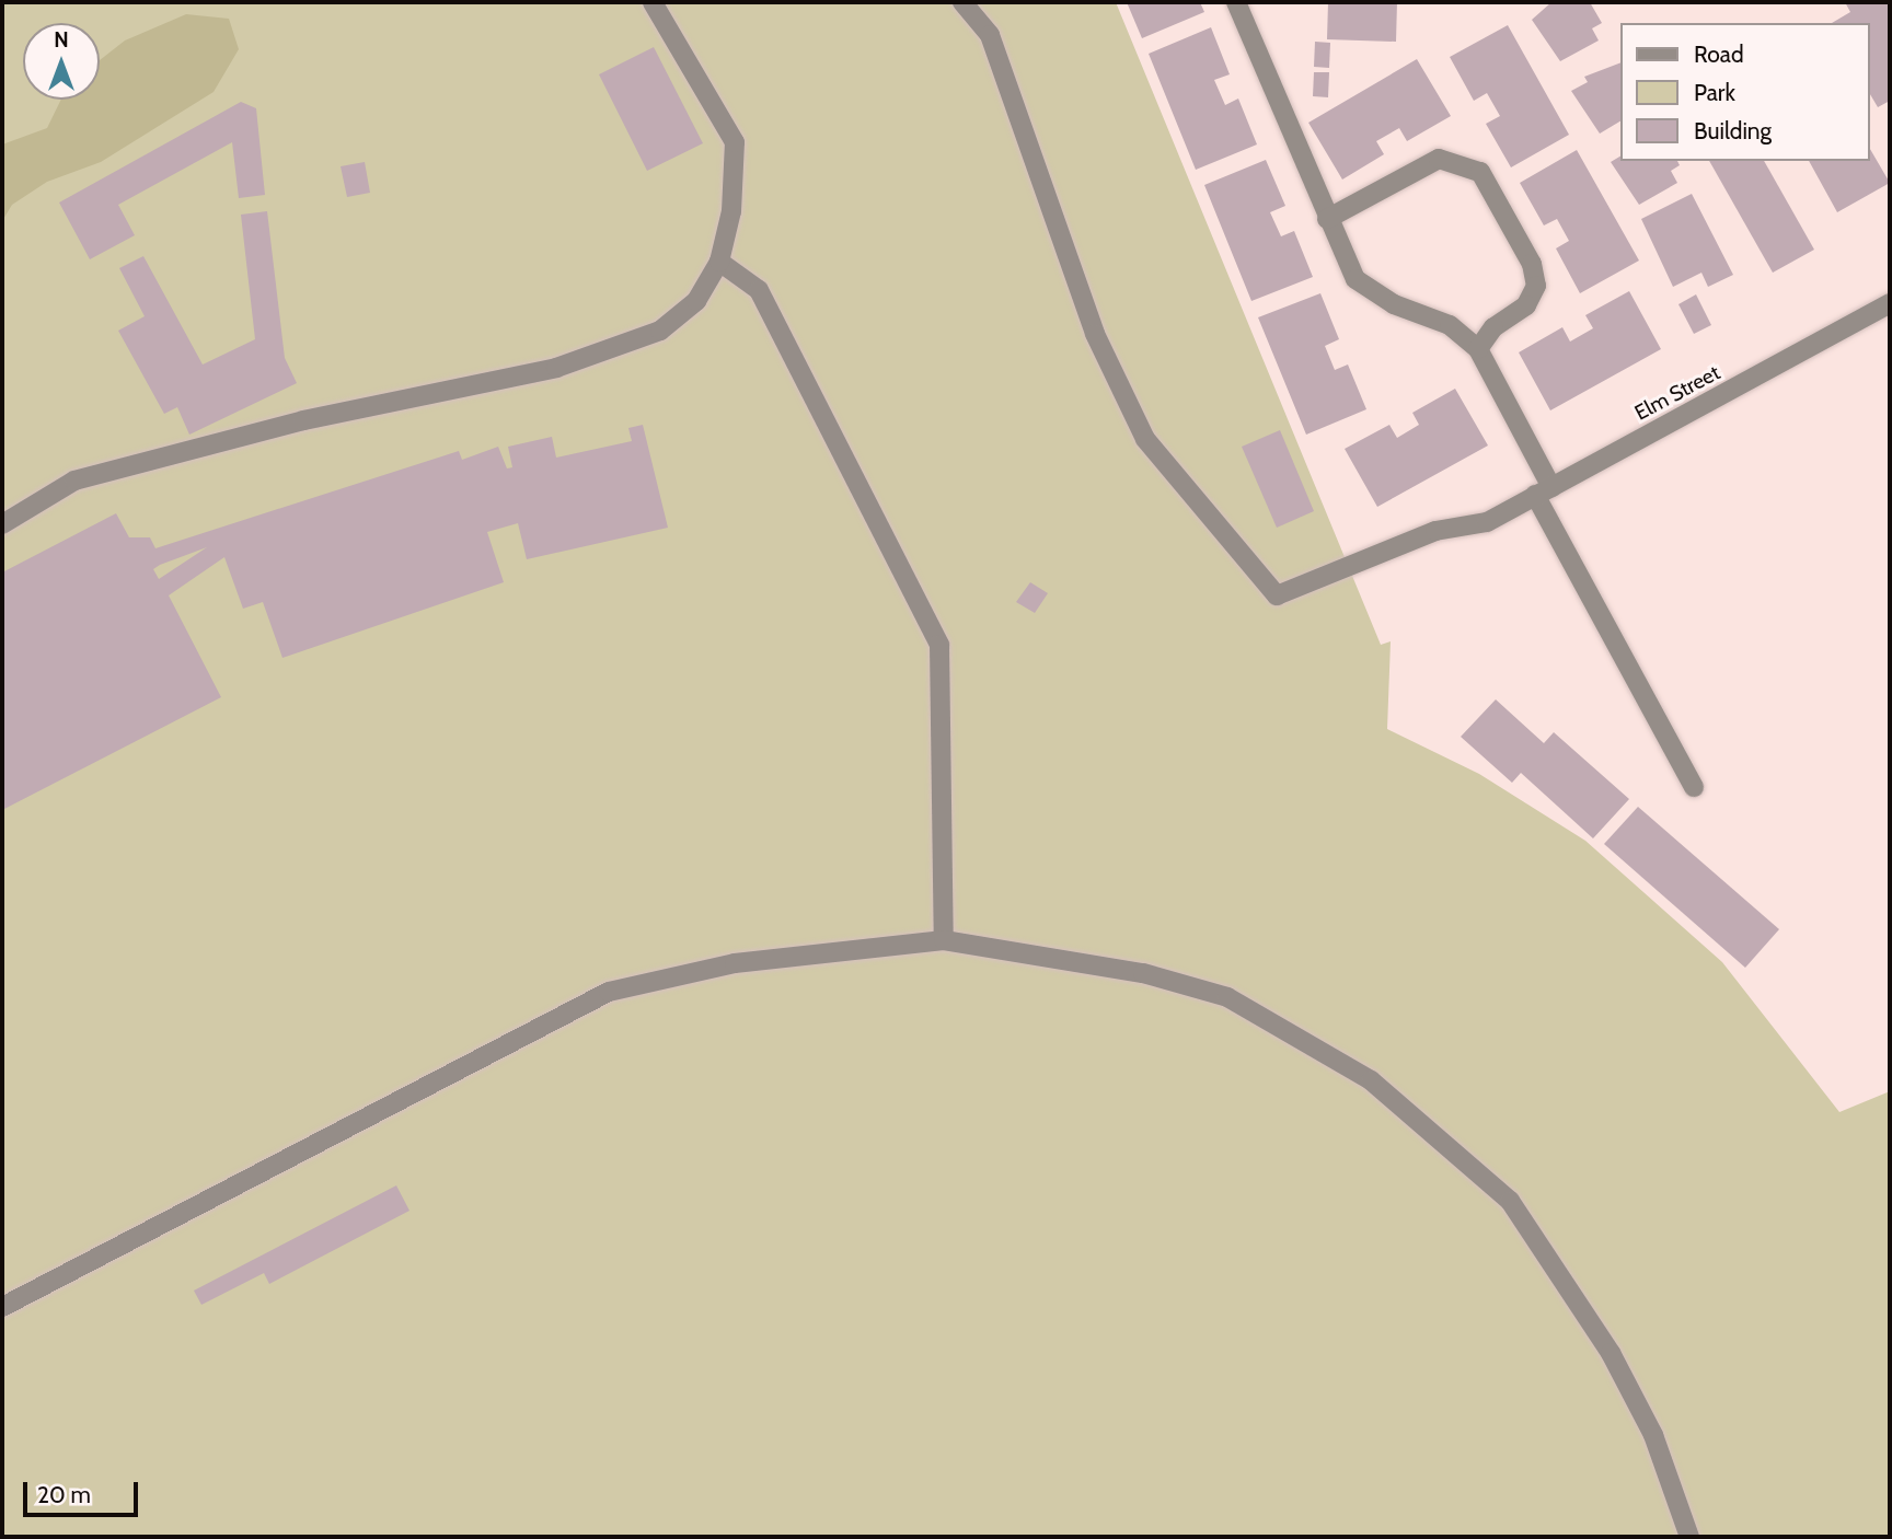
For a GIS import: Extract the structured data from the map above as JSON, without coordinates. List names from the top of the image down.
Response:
{
  "streets": {
    "street": ["Elm Street"]
  },
  "legend": ["Road", "Park", "Building"],
  "scale_bar": "20 m",
  "north": "top"
}
